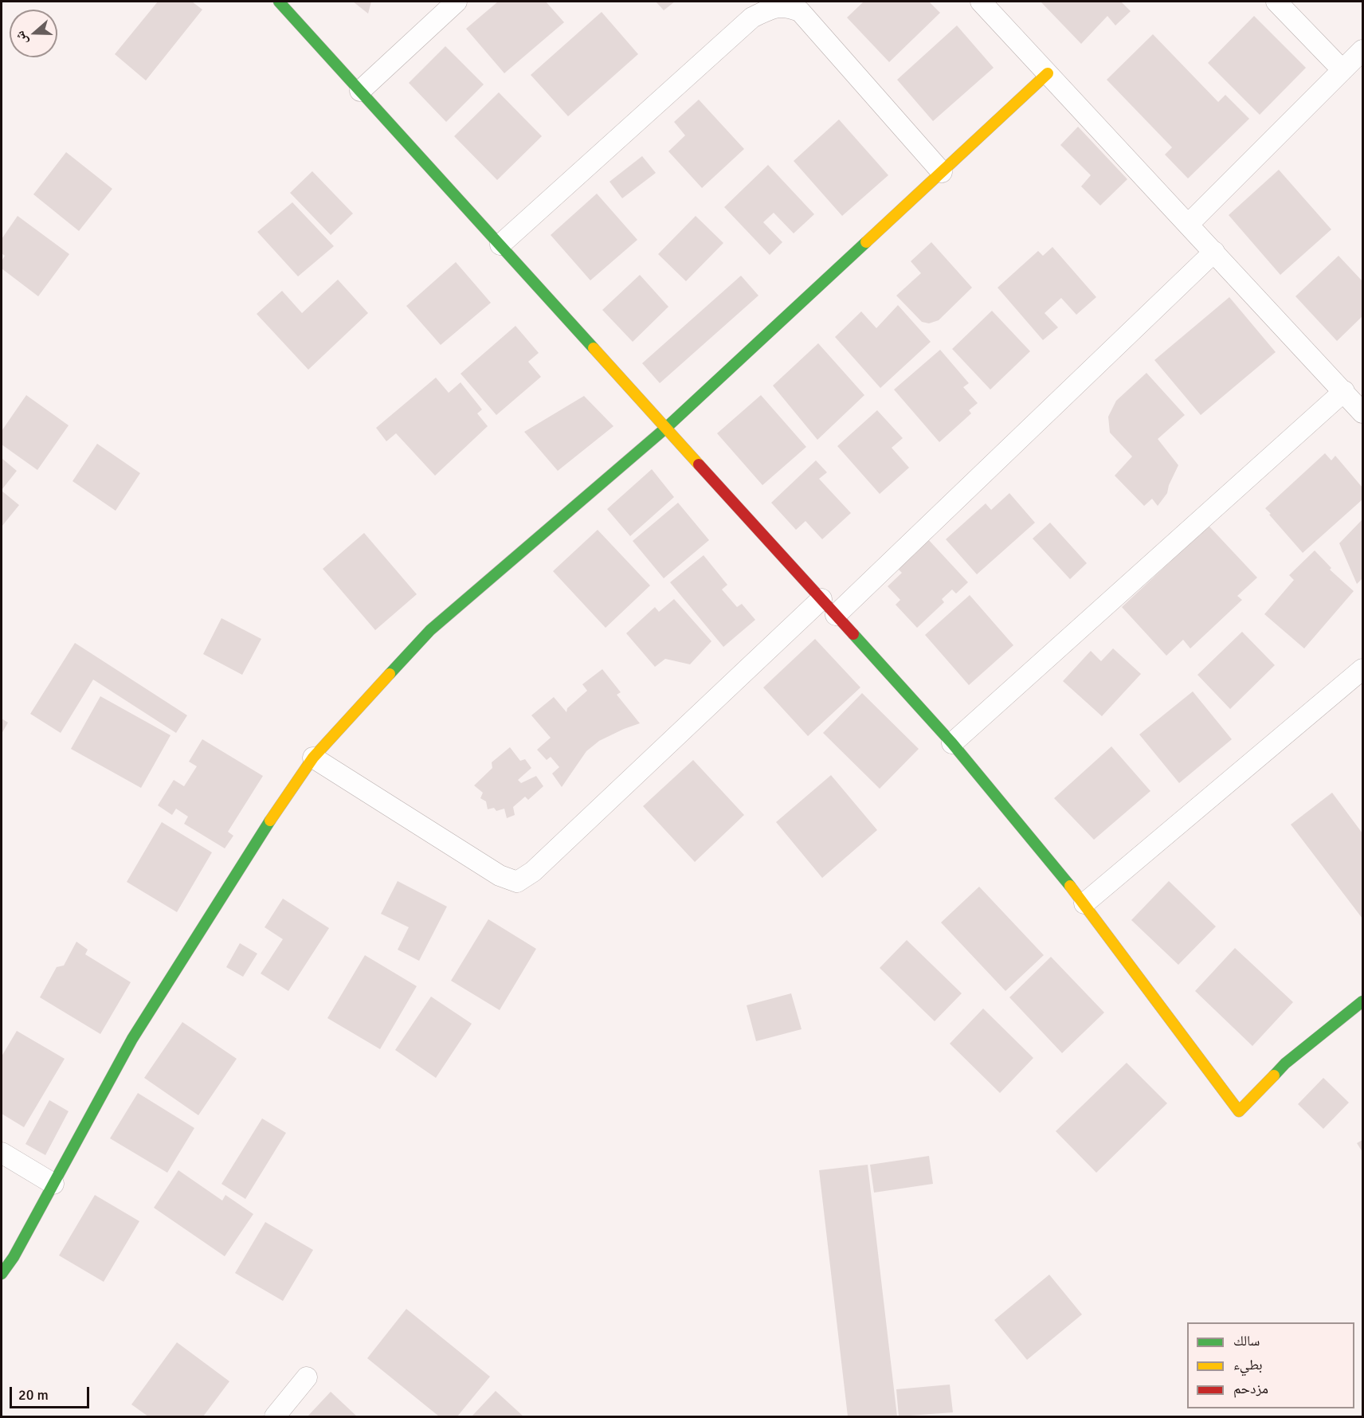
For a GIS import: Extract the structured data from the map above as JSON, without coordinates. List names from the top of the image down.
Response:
{
  "legend": ["سالك", "بطيء", "مزدحم"],
  "scale_bar": "20 m",
  "north": "left"
}
